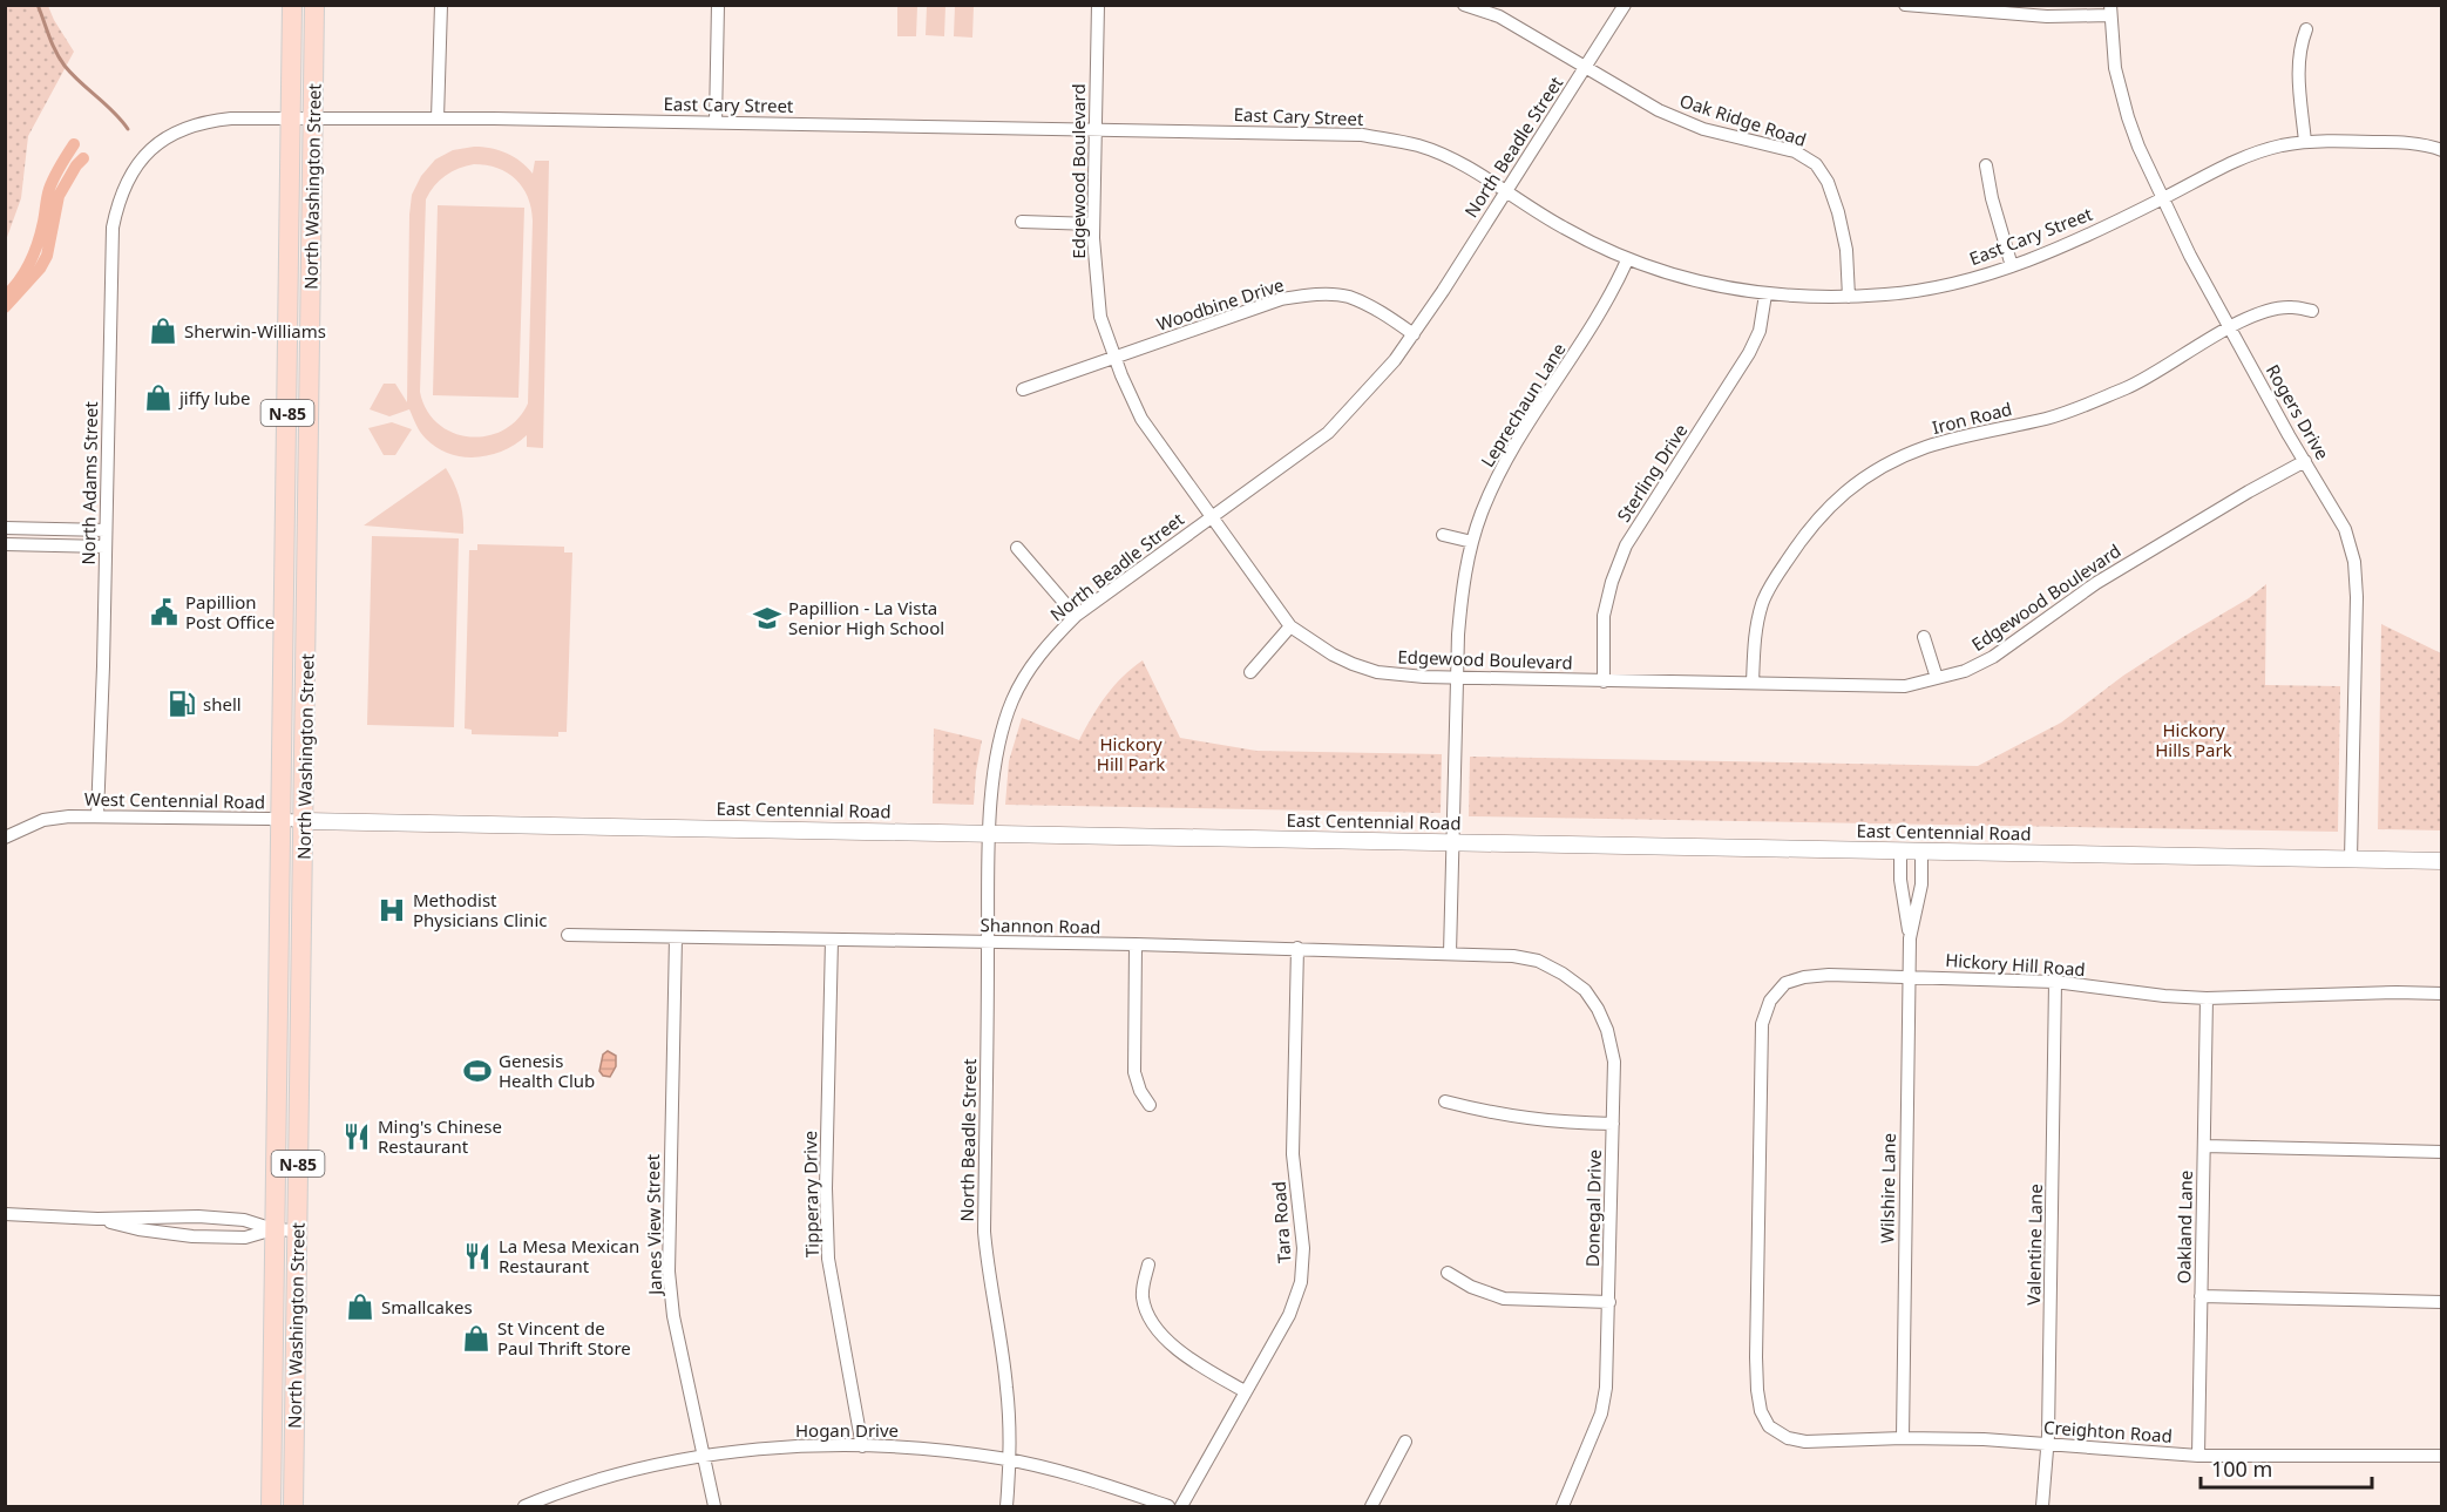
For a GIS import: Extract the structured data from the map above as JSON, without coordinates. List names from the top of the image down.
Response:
{
  "streets": {
    "main road": ["North Washington Street", "N-85"],
    "street": [
      "East Cary Street",
      "Oak Ridge Road",
      "North Beadle Street",
      "Edgewood Boulevard",
      "Woodbine Drive",
      "Leprechaun Lane",
      "Rogers Drive",
      "Iron Road",
      "Sterling Drive",
      "North Adams Street",
      "West Centennial Road",
      "East Centennial Road",
      "Shannon Road",
      "Hickory Hill Road",
      "Wilshire Lane",
      "Tipperary Drive",
      "Donegal Drive",
      "Tara Road",
      "Janes View Street",
      "Oakland Lane",
      "Valentine Lane",
      "Hogan Drive",
      "Creighton Road"
    ]
  },
  "crossings": [
    ["East Cary Street", "Oak Ridge Road"],
    ["East Cary Street", "North Beadle Street"],
    ["East Cary Street", "Edgewood Boulevard"],
    ["East Cary Street", "North Washington Street"],
    ["East Cary Street", "Leprechaun Lane"],
    ["East Cary Street", "Rogers Drive"],
    ["East Cary Street", "Sterling Drive"],
    ["East Cary Street", "North Adams Street"],
    ["Oak Ridge Road", "North Beadle Street"],
    ["North Beadle Street", "Edgewood Boulevard"],
    ["North Beadle Street", "Woodbine Drive"],
    ["North Beadle Street", "East Centennial Road"],
    ["North Beadle Street", "Shannon Road"],
    ["North Beadle Street", "Hogan Drive"],
    ["Edgewood Boulevard", "Woodbine Drive"],
    ["Edgewood Boulevard", "Leprechaun Lane"],
    ["Edgewood Boulevard", "Rogers Drive"],
    ["Edgewood Boulevard", "Iron Road"],
    ["Edgewood Boulevard", "Sterling Drive"],
    ["North Washington Street", "West Centennial Road"],
    ["North Washington Street", "East Centennial Road"],
    ["Leprechaun Lane", "East Centennial Road"],
    ["Leprechaun Lane", "Shannon Road"],
    ["Rogers Drive", "Iron Road"],
    ["Rogers Drive", "East Centennial Road"],
    ["North Adams Street", "West Centennial Road"],
    ["West Centennial Road", "East Centennial Road"],
    ["East Centennial Road", "Wilshire Lane"],
    ["Shannon Road", "Tipperary Drive"],
    ["Shannon Road", "Donegal Drive"],
    ["Shannon Road", "Tara Road"],
    ["Shannon Road", "Janes View Street"],
    ["Hickory Hill Road", "Wilshire Lane"],
    ["Hickory Hill Road", "Oakland Lane"],
    ["Hickory Hill Road", "Valentine Lane"],
    ["Hickory Hill Road", "Creighton Road"],
    ["Wilshire Lane", "Creighton Road"],
    ["Tipperary Drive", "Hogan Drive"],
    ["Janes View Street", "Hogan Drive"],
    ["Oakland Lane", "Creighton Road"],
    ["Valentine Lane", "Creighton Road"]
  ],
  "parks": ["Hickory Hills Park", "Hickory Hill Park"],
  "places": {
    "shop": [
      "Sherwin-Williams",
      "jiffy lube",
      "Smallcakes",
      "St Vincent de Paul Thrift Store"
    ],
    "public building": ["Papillion Post Office"],
    "school or university": ["Papillion - La Vista Senior High School"],
    "fuel station": ["shell"],
    "hospital": ["Methodist Physicians Clinic"],
    "sports": ["Genesis Health Club"],
    "restaurant": ["Ming's Chinese Restaurant", "La Mesa Mexican Restaurant"]
  },
  "scale_bar": "100 m"
}
